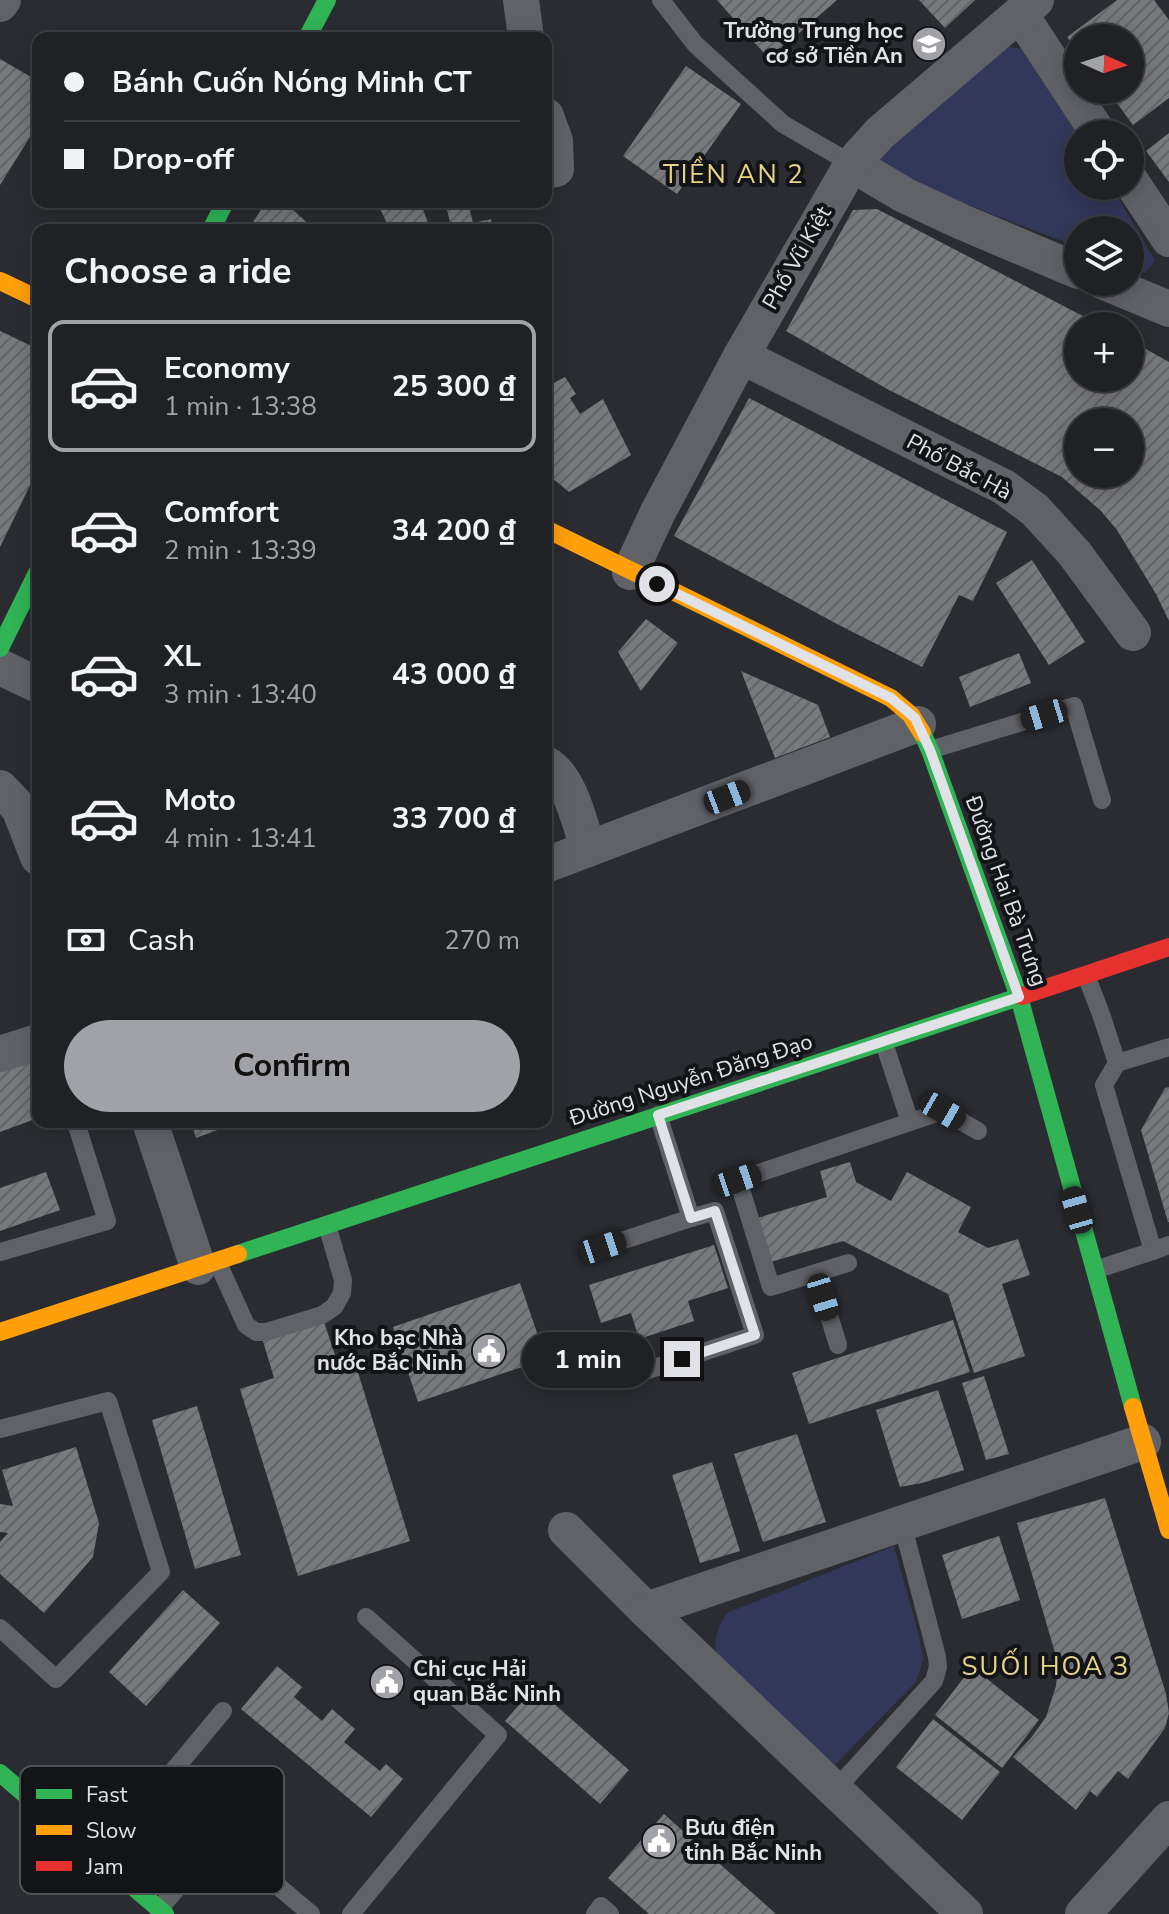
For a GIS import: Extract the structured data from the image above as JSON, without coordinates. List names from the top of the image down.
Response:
{
  "streets": {
    "main road": ["Đường Hai Bà Trưng", "Đường Nguyễn Đăng Đạo"],
    "street": ["Phố Vũ Kiệt", "Phố Bắc Hà"]
  },
  "crossings": [
    ["Phố Vũ Kiệt", "Phố Bắc Hà"],
    ["Phố Vũ Kiệt", "Đường Hai Bà Trưng"],
    ["Đường Hai Bà Trưng", "Đường Nguyễn Đăng Đạo"]
  ],
  "districts": ["TIỀN AN 2", "SUỐI HOA 3"],
  "places": {
    "school or university": ["Trường Trung học cơ sở Tiền An"],
    "public building": ["Kho bạc Nhà nước Bắc Ninh", "Chi cục Hải quan Bắc Ninh", "Bưu điện tỉnh Bắc Ninh"]
  },
  "legend": ["Fast", "Slow", "Jam"],
  "north": "right",
  "page": {
    "map_buttons": ["+", "−"],
    "banner": ["Bánh Cuốn Nóng Minh CT", "Drop-off"],
    "heading": "Choose a ride",
    "list": [
      {
        "name": "Economy",
        "note": "1 min · 13:38",
        "value": "25 300 ₫"
      },
      {
        "name": "Comfort",
        "note": "2 min · 13:39",
        "value": "34 200 ₫"
      },
      {
        "name": "XL",
        "note": "3 min · 13:40",
        "value": "43 000 ₫"
      },
      {
        "name": "Moto",
        "note": "4 min · 13:41",
        "value": "33 700 ₫"
      }
    ],
    "pay": ["Cash", "270 m"],
    "buttons": "Confirm",
    "bubble": "1 min"
  }
}
